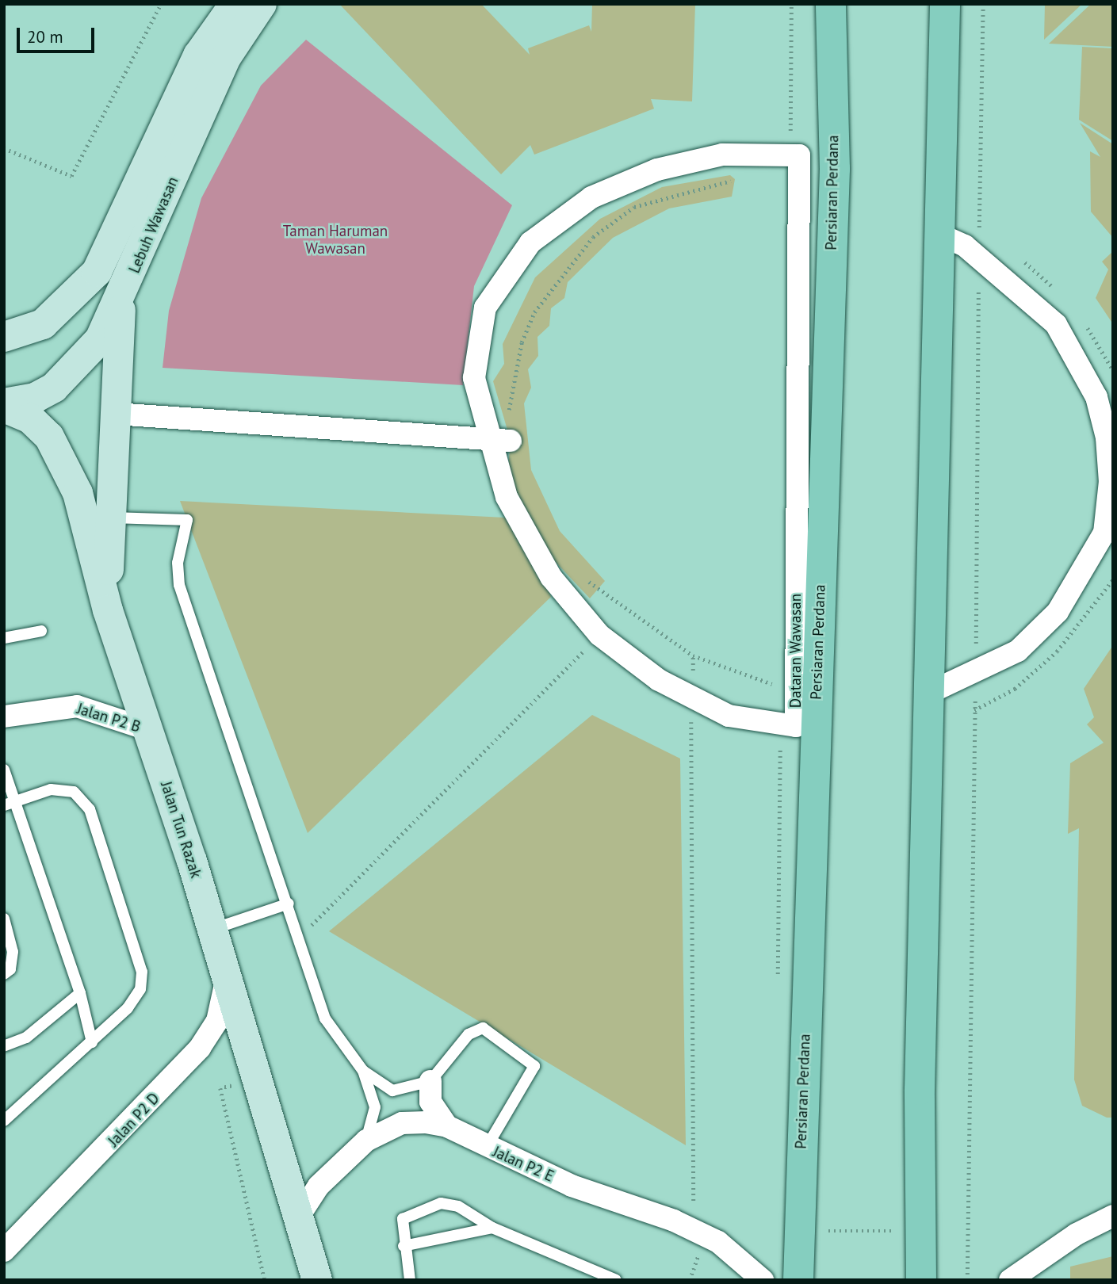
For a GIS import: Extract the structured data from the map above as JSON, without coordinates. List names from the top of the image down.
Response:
{
  "streets": {
    "main road": ["Persiaran Perdana"],
    "street": [
      "Lebuh Wawasan",
      "Dataran Wawasan",
      "Jalan P2 B",
      "Jalan Tun Razak",
      "Jalan P2 D",
      "Jalan P2 E"
    ]
  },
  "crossings": [
    ["Lebuh Wawasan", "Jalan Tun Razak"],
    ["Jalan P2 B", "Jalan Tun Razak"],
    ["Jalan Tun Razak", "Jalan P2 D"],
    ["Jalan Tun Razak", "Jalan P2 E"]
  ],
  "parks": ["Taman Haruman Wawasan"],
  "scale_bar": "20 m"
}
